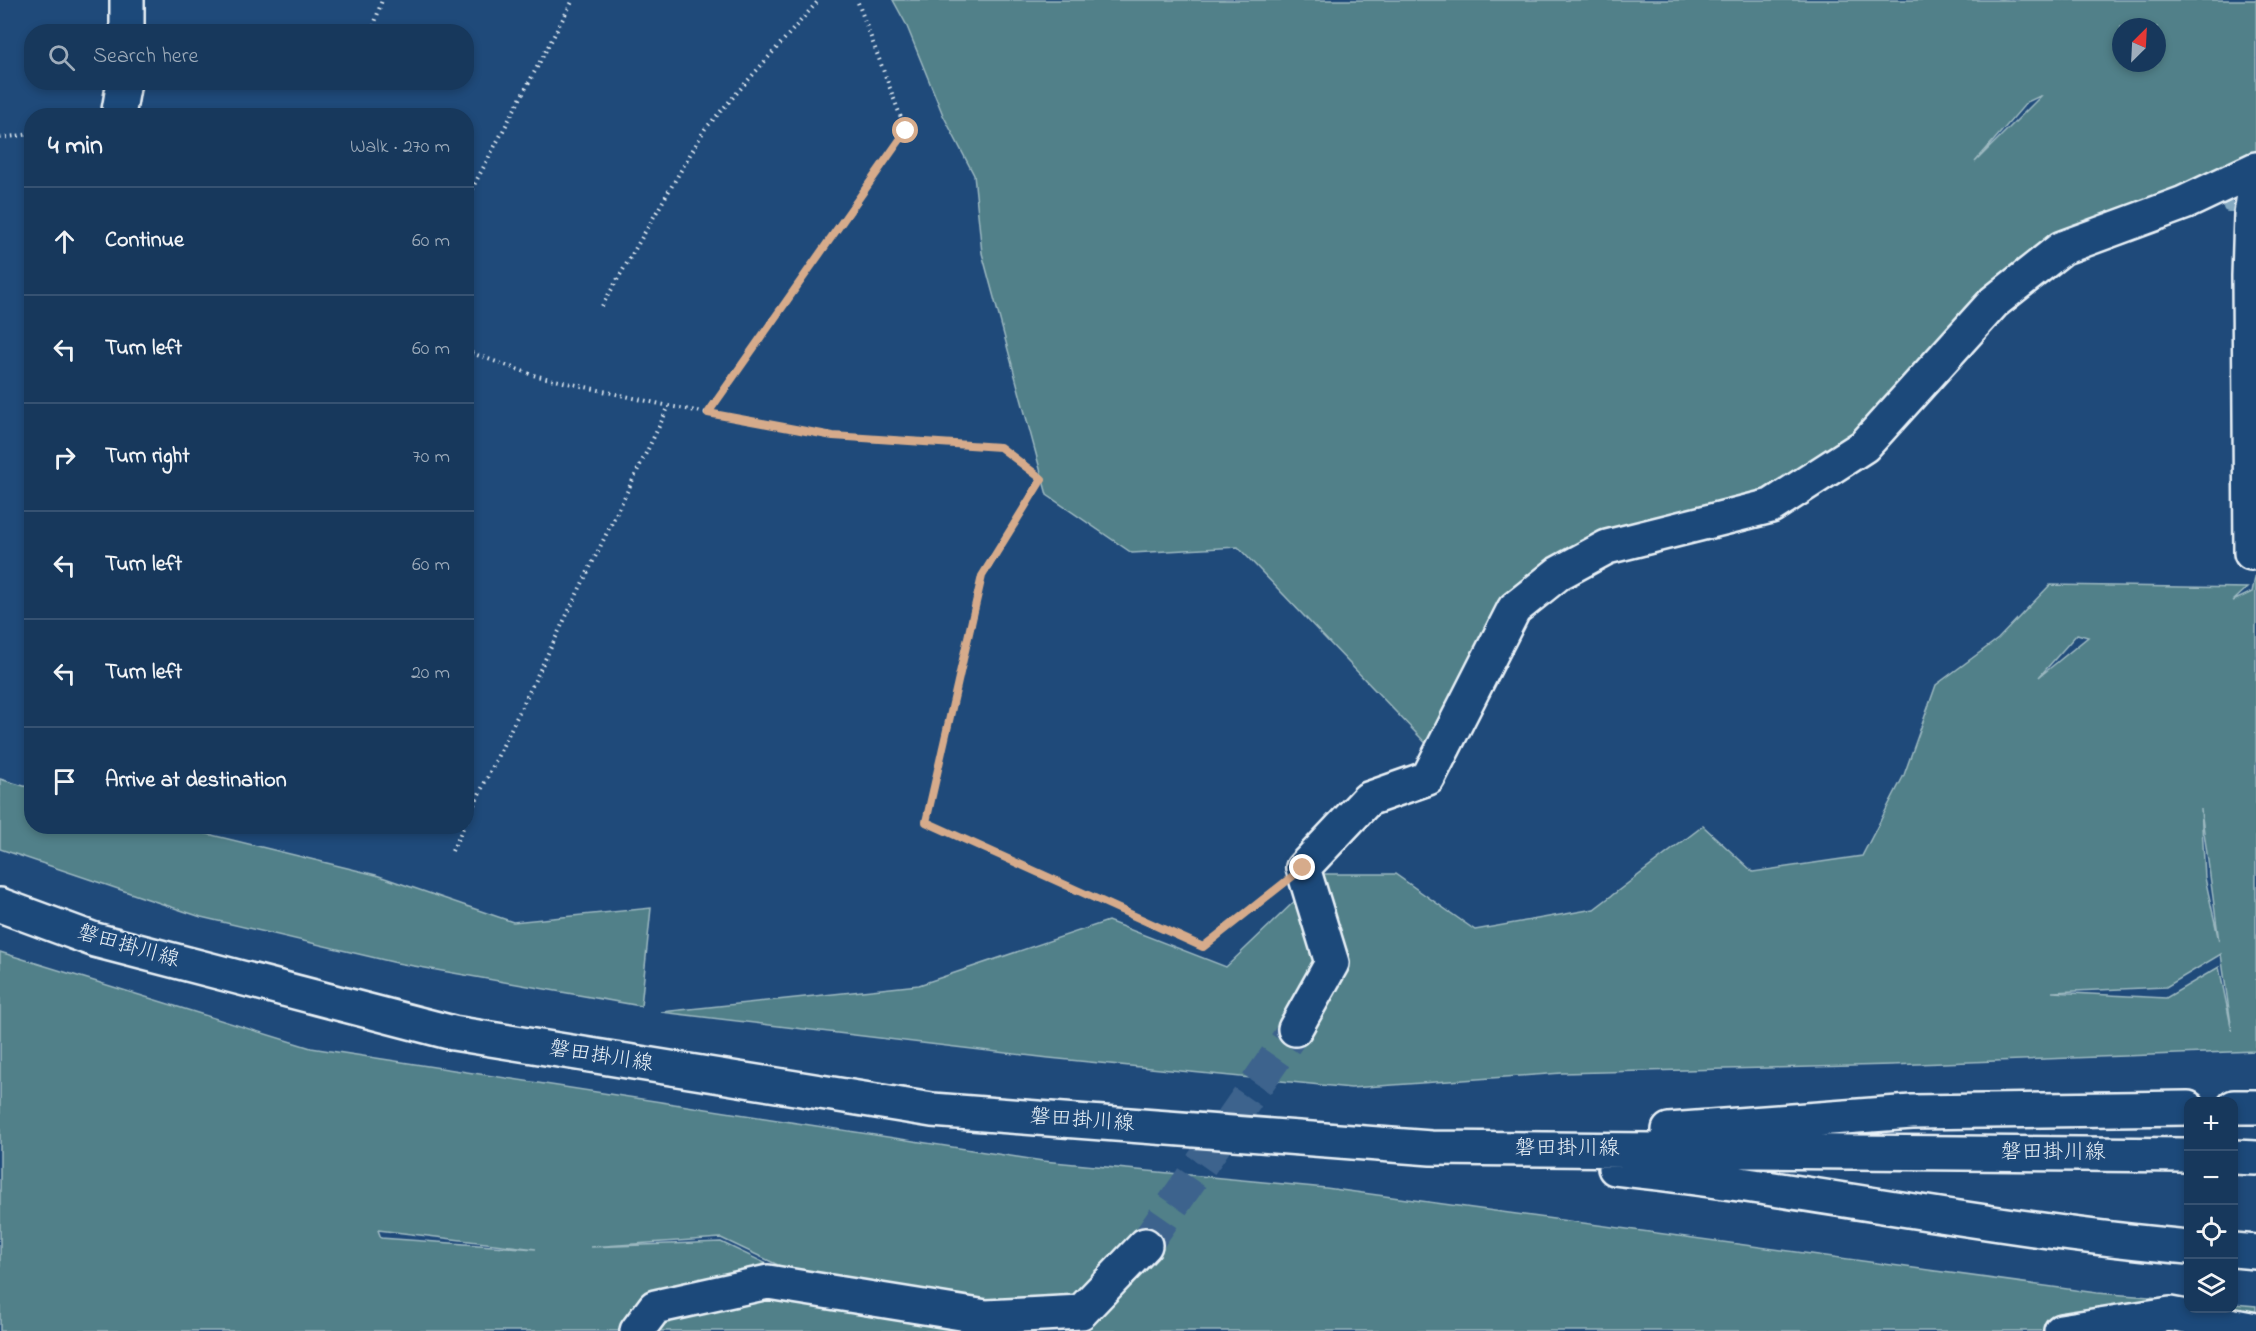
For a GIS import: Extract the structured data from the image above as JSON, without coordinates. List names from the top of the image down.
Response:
{
  "streets": {
    "main road": ["磐田掛川線"]
  },
  "north": "top right",
  "page": {
    "search": "Search here",
    "heading": ["4 min", "Walk · 270 m"],
    "list": [
      ["Continue", "60 m"],
      ["Turn left", "60 m"],
      ["Turn right", "70 m"],
      ["Turn left", "60 m"],
      ["Turn left", "20 m"],
      "Arrive at destination"
    ],
    "map_buttons": ["+", "−"]
  }
}
